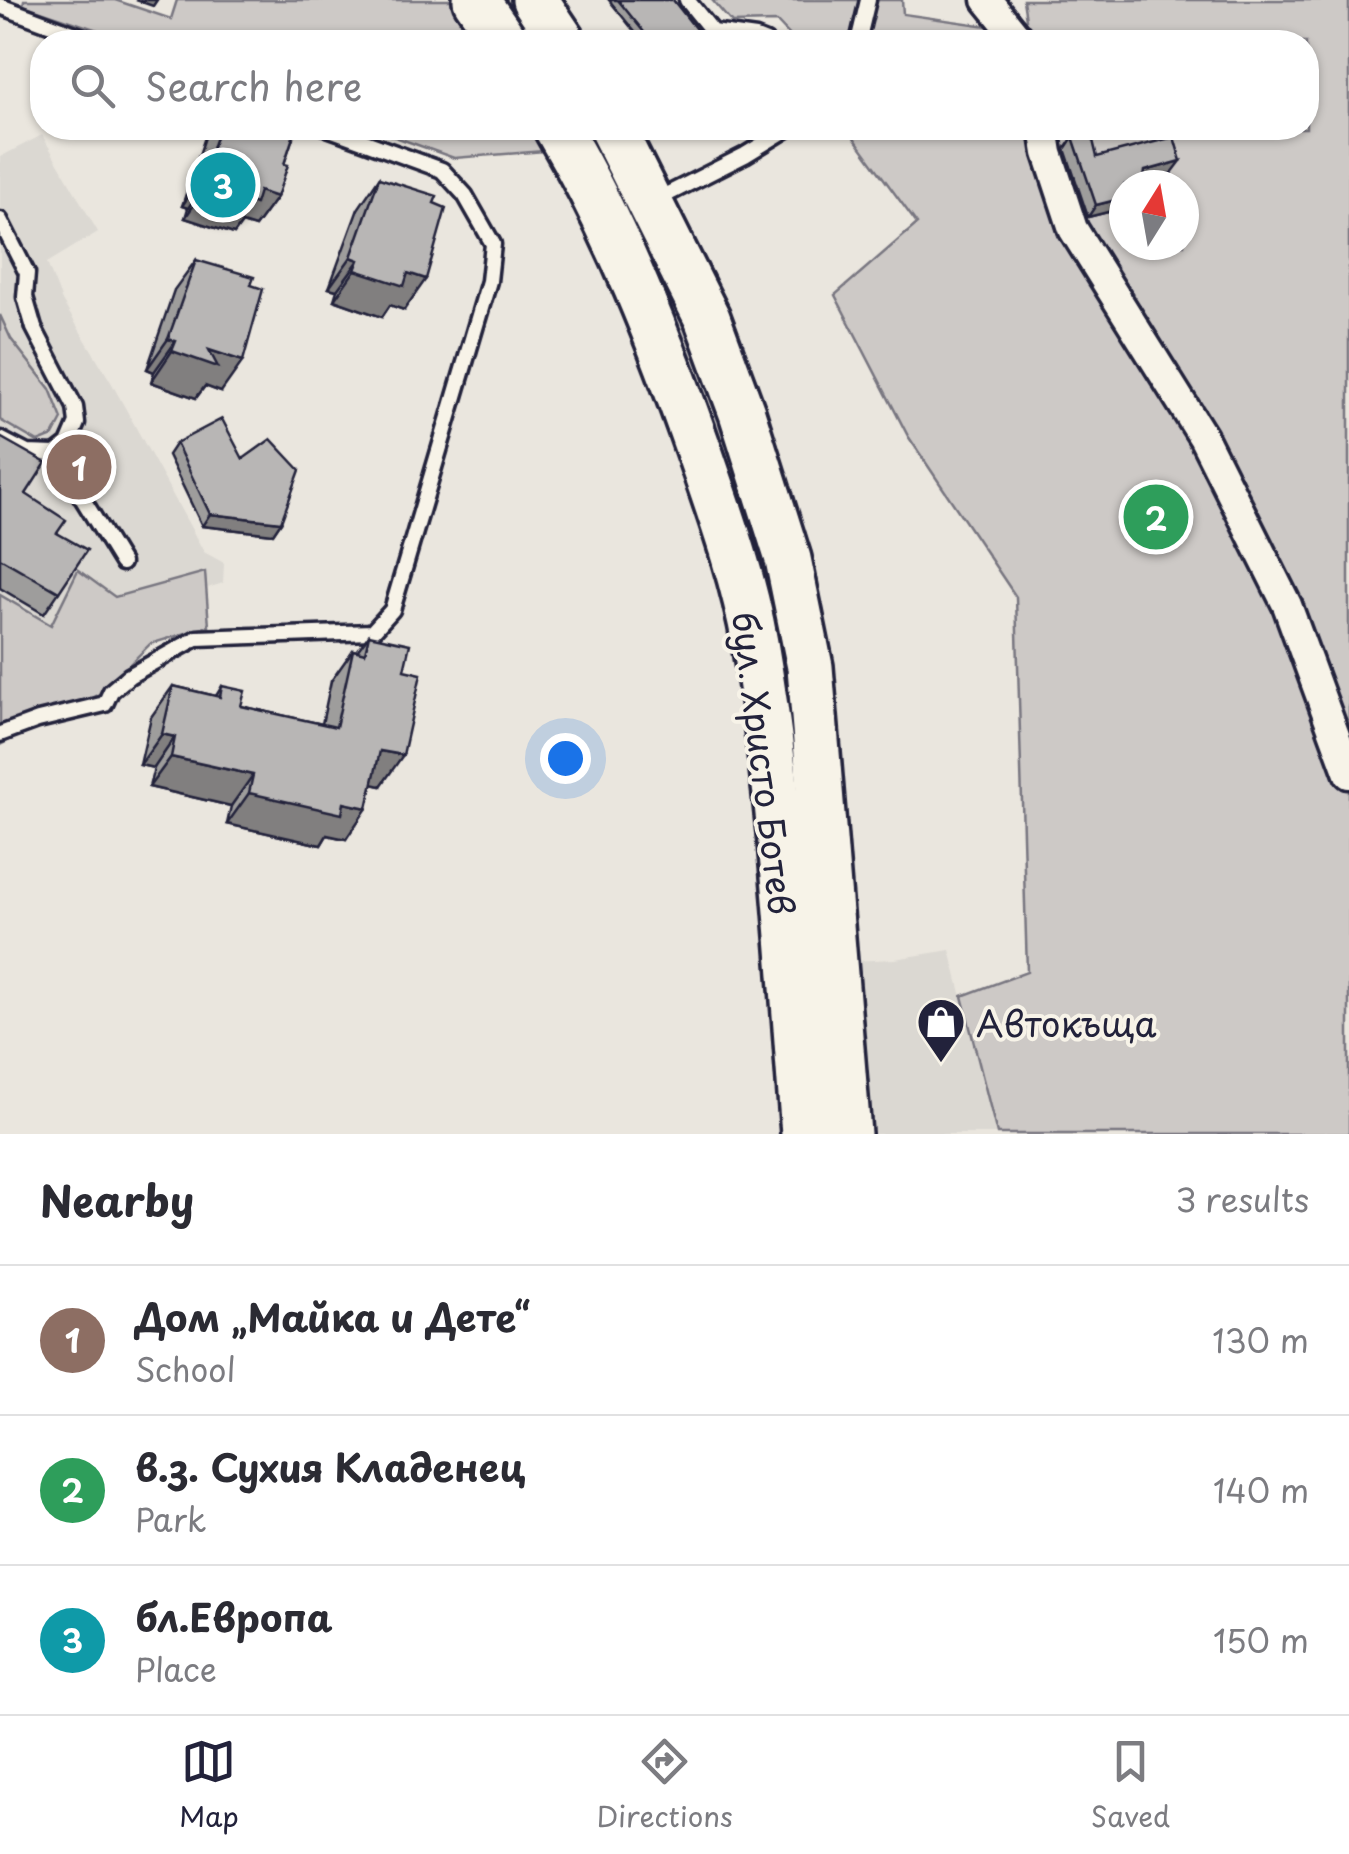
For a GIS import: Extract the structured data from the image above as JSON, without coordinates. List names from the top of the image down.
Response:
{
  "streets": {
    "highway": ["бул. Христо Ботев"]
  },
  "places": {
    "shop": ["Автокъща"]
  },
  "north": "top",
  "page": {
    "search": "Search here",
    "pins": ["3", "1", "2"],
    "heading": ["Nearby", "3 results"],
    "list": [
      {
        "mark": "1",
        "name": "Дом „Майка и Дете“",
        "note": "School",
        "value": "130 m"
      },
      {
        "mark": "2",
        "name": "в.з. Сухия Кладенец",
        "note": "Park",
        "value": "140 m"
      },
      {
        "mark": "3",
        "name": "бл.Европа",
        "note": "Place",
        "value": "150 m"
      }
    ],
    "nav": ["Map", "Directions", "Saved"]
  }
}
